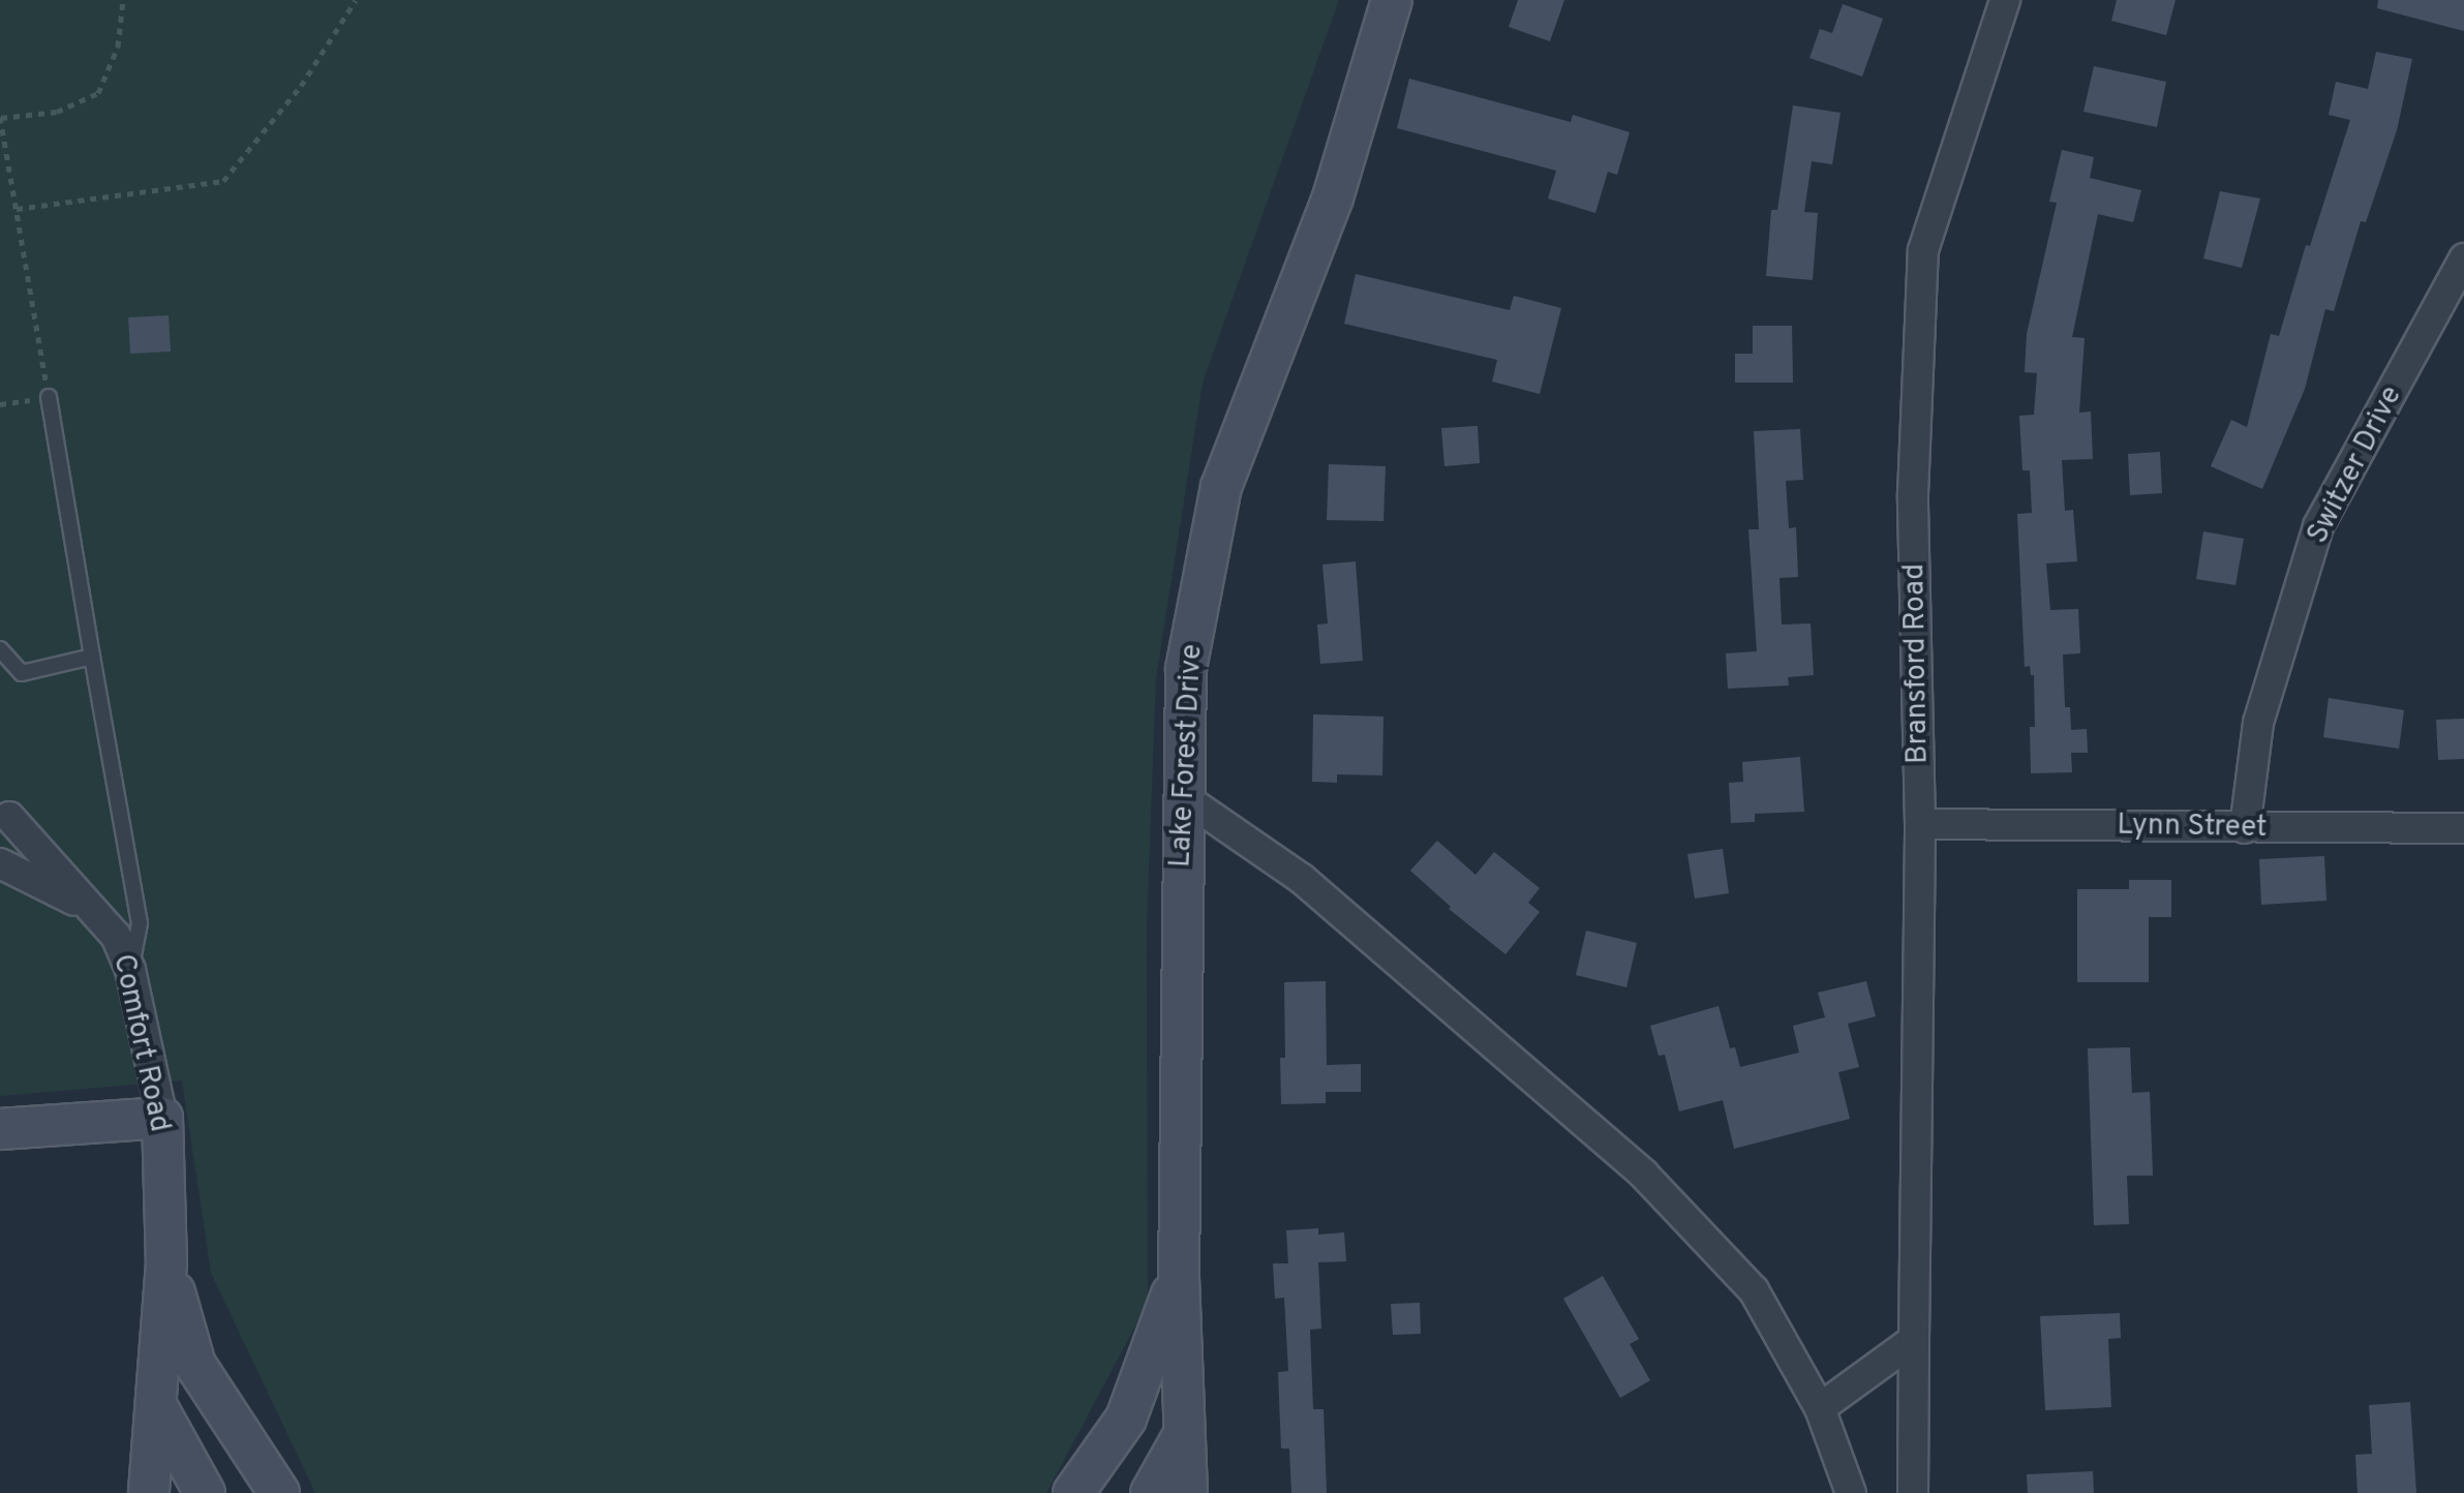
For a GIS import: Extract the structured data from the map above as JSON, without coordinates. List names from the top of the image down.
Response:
{
  "streets": {
    "street": [
      "Switzer Drive",
      "Bransford Road",
      "Lake Forest Drive",
      "Lynn Street",
      "Comfort Road"
    ]
  },
  "crossings": [
    ["Switzer Drive", "Lynn Street"],
    ["Bransford Road", "Lynn Street"]
  ]
}
